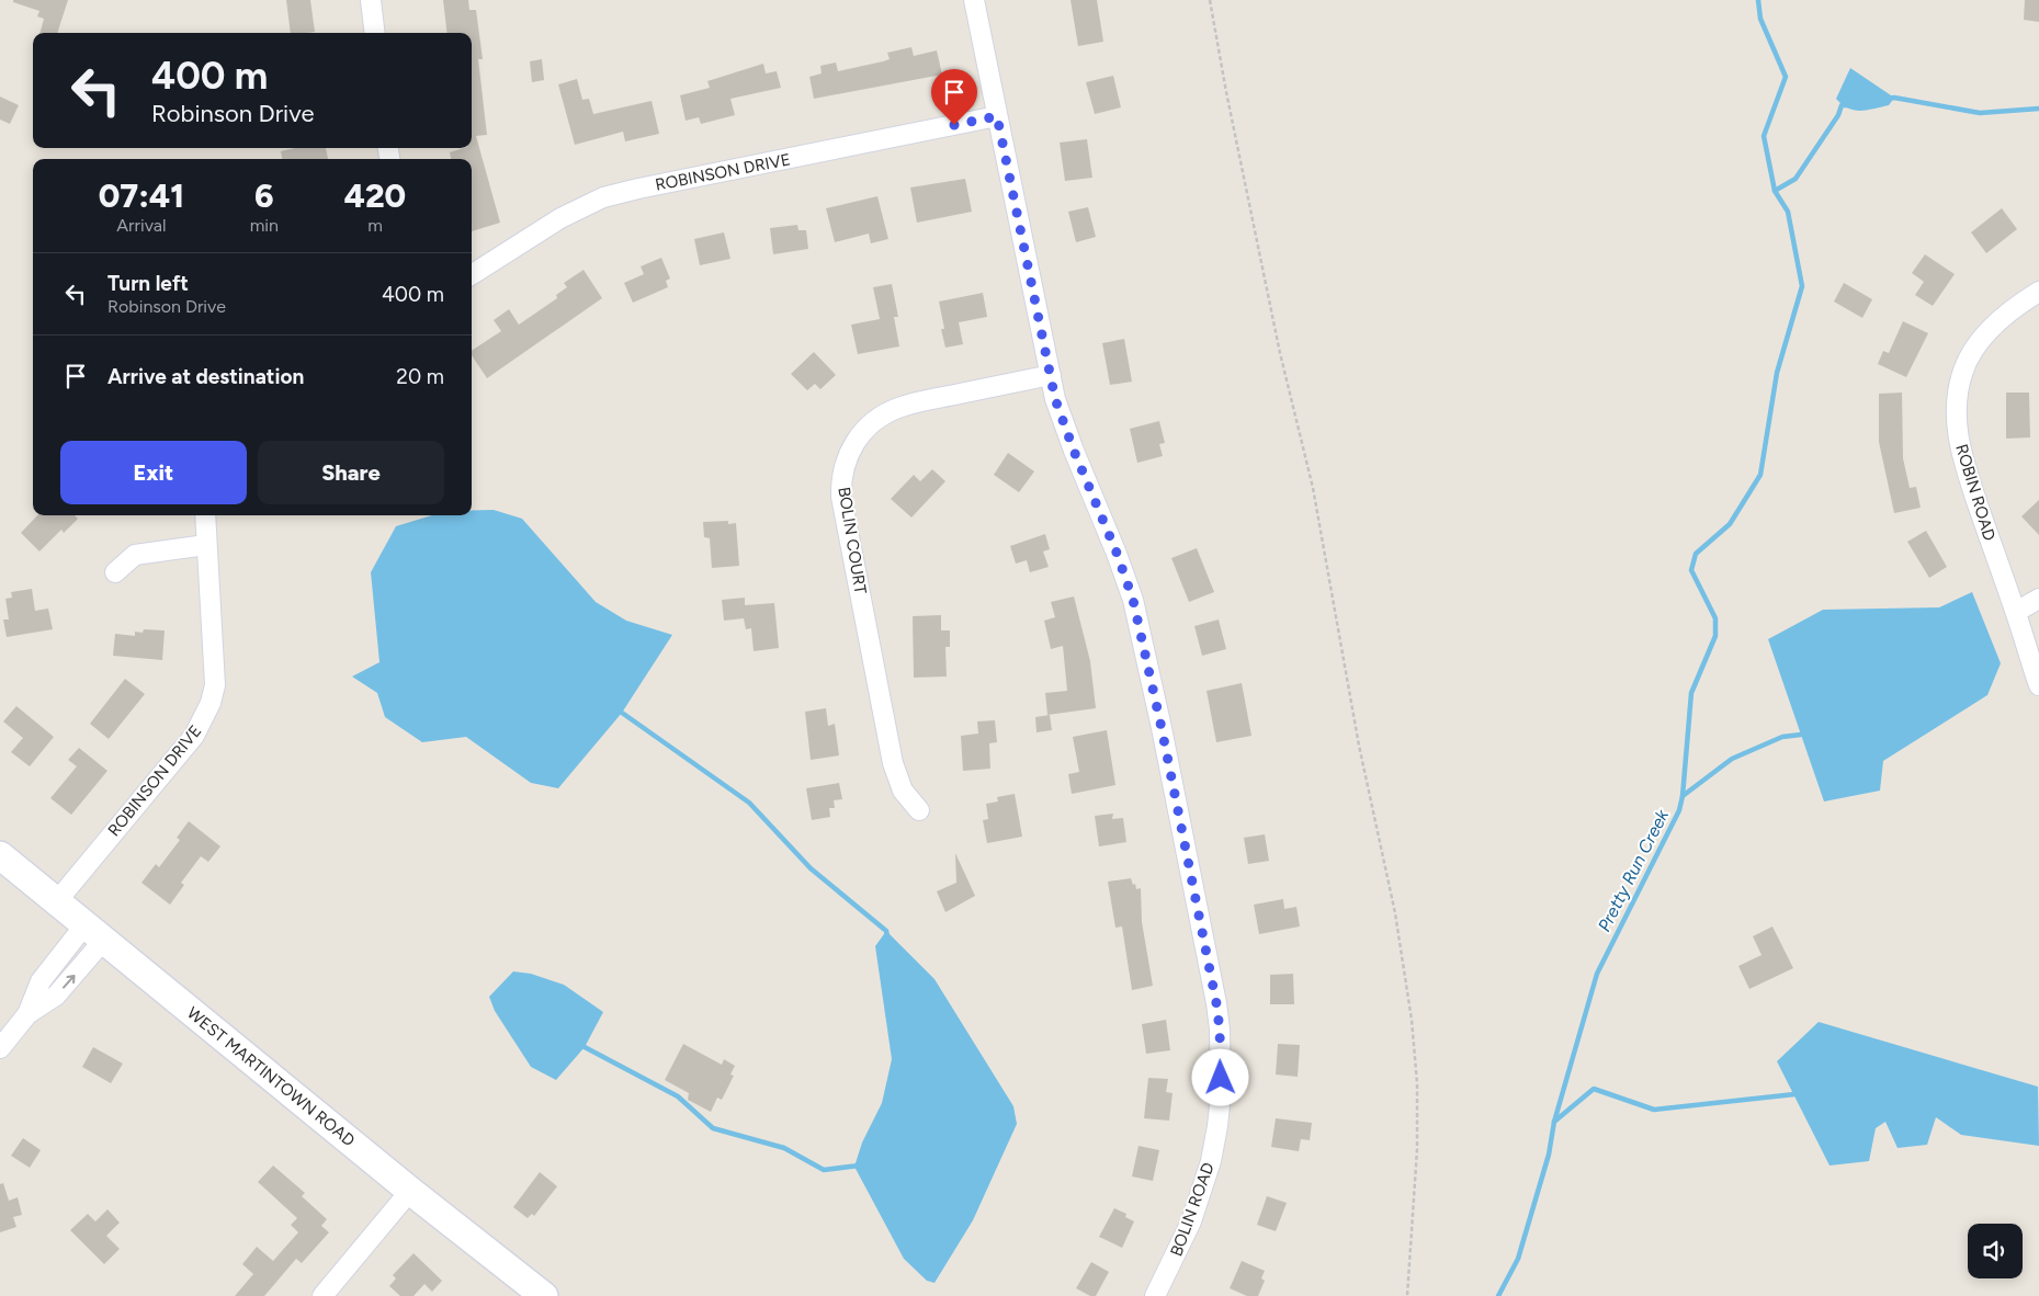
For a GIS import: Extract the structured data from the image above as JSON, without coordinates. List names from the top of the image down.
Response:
{
  "streets": {
    "main road": ["WEST MARTINTOWN ROAD"],
    "street": [
      "ROBINSON DRIVE",
      "ROBIN ROAD",
      "BOLIN COURT",
      "BOLIN ROAD"
    ]
  },
  "crossings": [
    ["ROBINSON DRIVE", "WEST MARTINTOWN ROAD"],
    ["ROBINSON DRIVE", "BOLIN ROAD"],
    ["BOLIN COURT", "BOLIN ROAD"]
  ],
  "water": ["Pretty Run Creek"],
  "page": {
    "turn": ["400 m", "Robinson Drive"],
    "eta": [
      "07:41",
      "Arrival",
      "6",
      "min",
      "420",
      "m"
    ],
    "list": [
      {
        "name": "Turn left",
        "note": "Robinson Drive",
        "value": "400 m"
      },
      {
        "name": "Arrive at destination",
        "value": "20 m"
      }
    ],
    "buttons": ["Exit", "Share"]
  }
}
